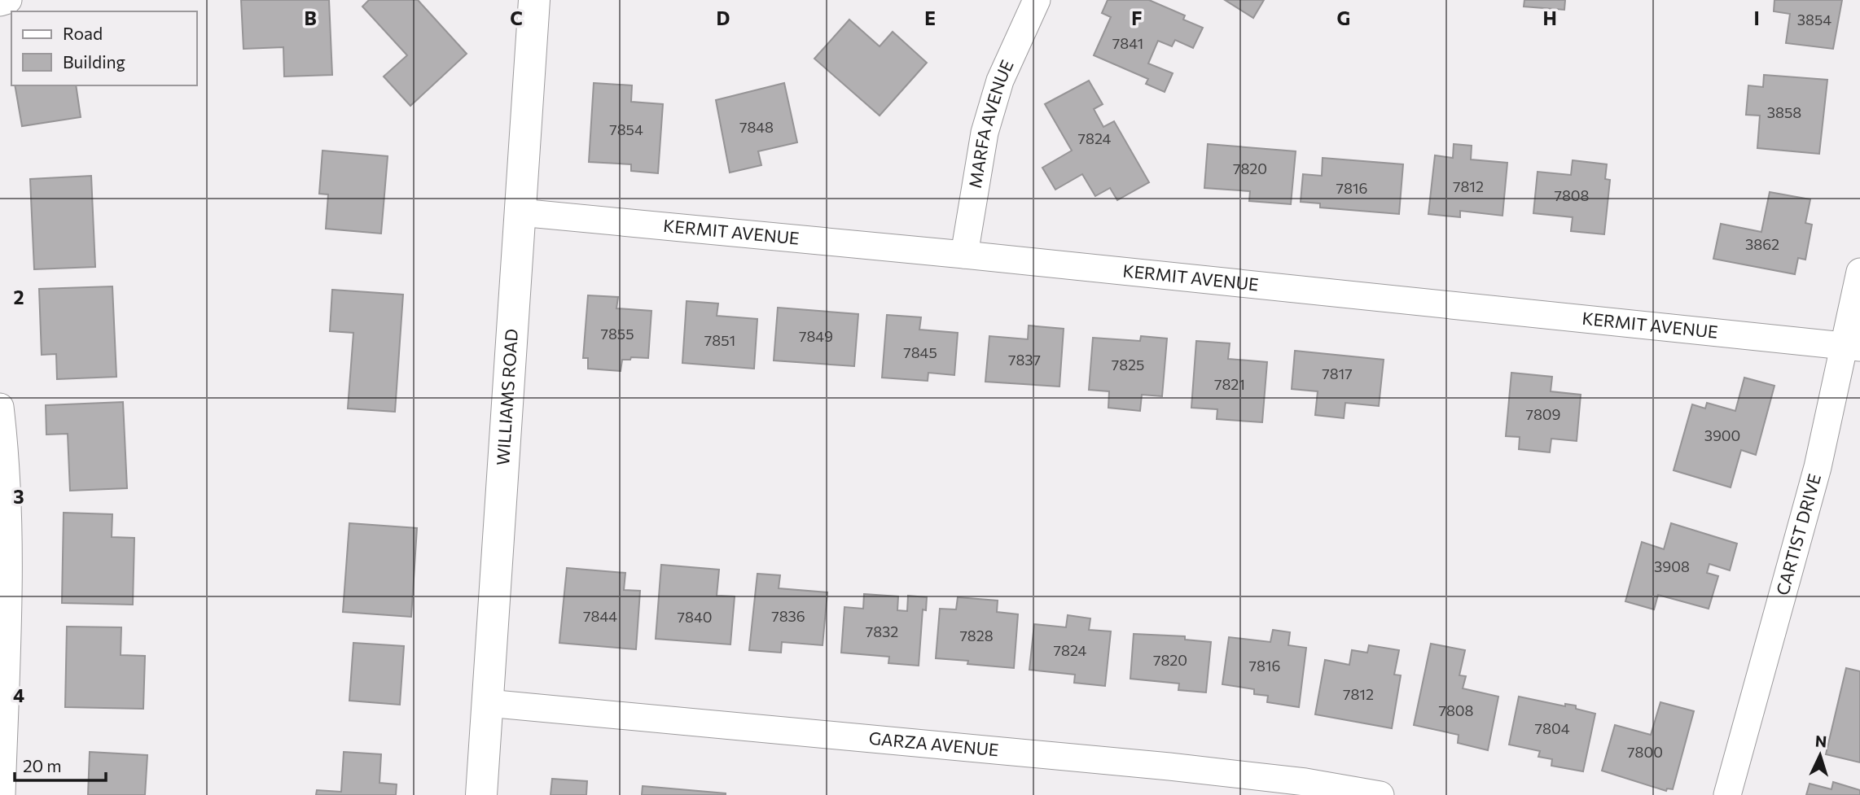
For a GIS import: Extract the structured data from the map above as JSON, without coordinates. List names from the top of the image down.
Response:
{
  "streets": {
    "street": [
      "MARFA AVENUE",
      "KERMIT AVENUE",
      "WILLIAMS ROAD",
      "CARTIST DRIVE",
      "GARZA AVENUE"
    ]
  },
  "crossings": [
    ["MARFA AVENUE", "KERMIT AVENUE"],
    ["KERMIT AVENUE", "WILLIAMS ROAD"],
    ["KERMIT AVENUE", "CARTIST DRIVE"],
    ["WILLIAMS ROAD", "GARZA AVENUE"]
  ],
  "house_numbers": [
    "3854",
    "7841",
    "3858",
    "7848",
    "7854",
    "7824",
    "7820",
    "7812",
    "7816",
    "7808",
    "3862",
    "7855",
    "7849",
    "7851",
    "7845",
    "7837",
    "7825",
    "7817",
    "7821",
    "7809",
    "3900",
    "3908",
    "7844",
    "7836",
    "7840",
    "7832",
    "7828",
    "7824",
    "7820",
    "7816",
    "7812",
    "7808",
    "7804",
    "7800"
  ],
  "legend": ["Road", "Building"],
  "scale_bar": "20 m",
  "north": "top",
  "grid": {
    "columns": [
      "B",
      "C",
      "D",
      "E",
      "F",
      "G",
      "H",
      "I"
    ],
    "rows": ["2", "3", "4"]
  }
}
